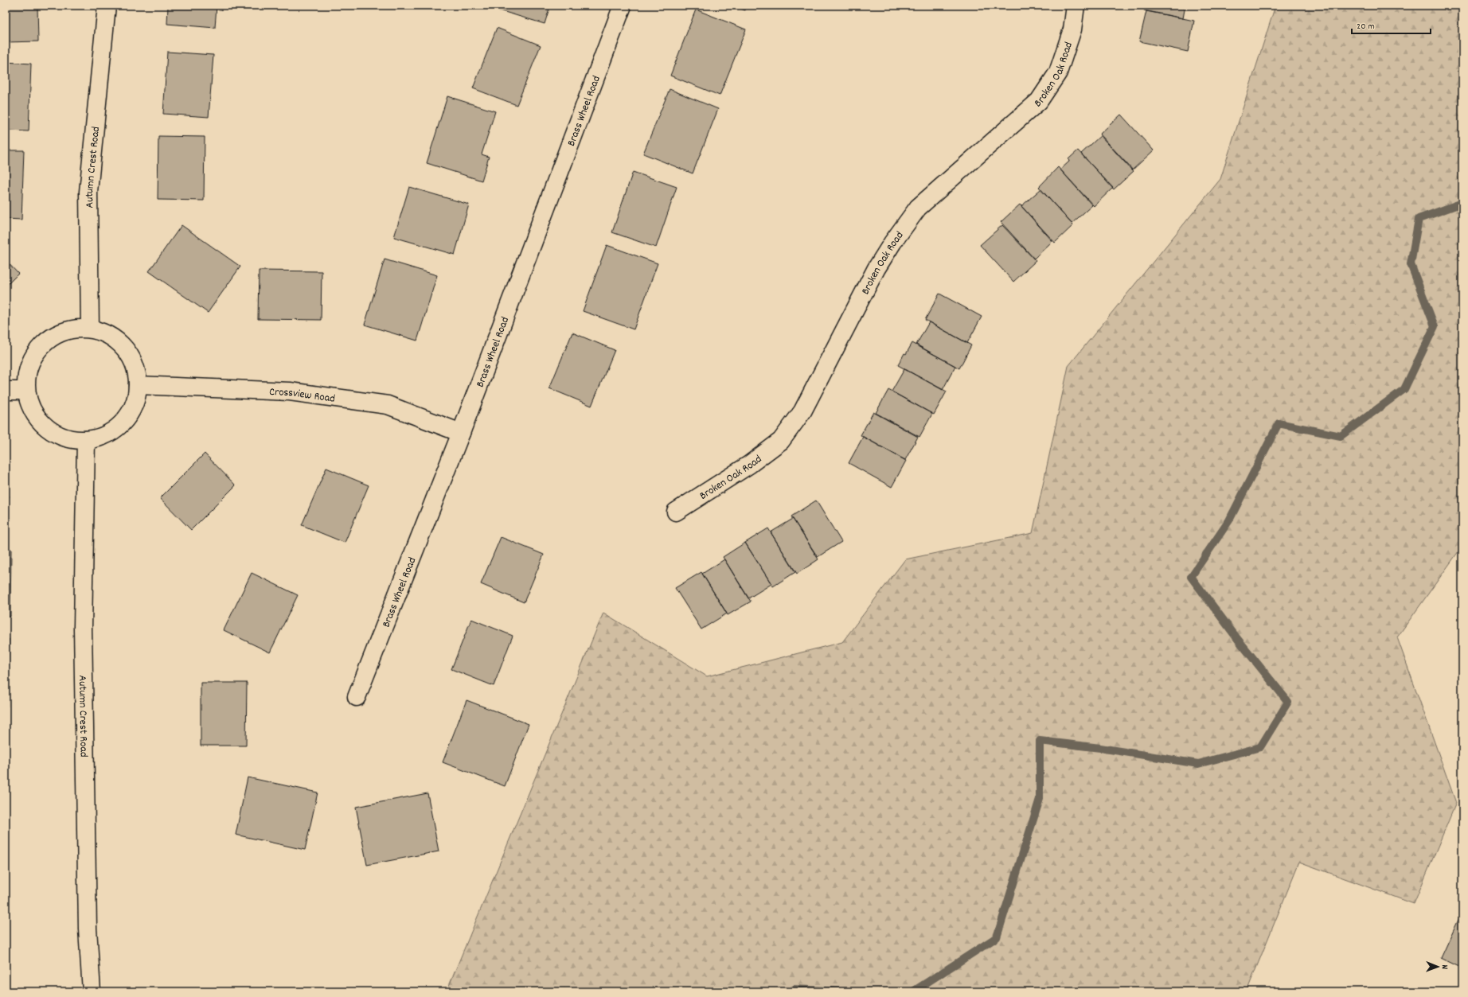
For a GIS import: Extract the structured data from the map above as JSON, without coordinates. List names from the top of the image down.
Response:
{
  "streets": {
    "street": [
      "Broken Oak Road",
      "Brass Wheel Road",
      "Autumn Crest Road",
      "Crossview Road"
    ]
  },
  "crossings": [
    ["Brass Wheel Road", "Crossview Road"],
    ["Autumn Crest Road", "Crossview Road"]
  ],
  "scale_bar": "20 m",
  "north": "right"
}
